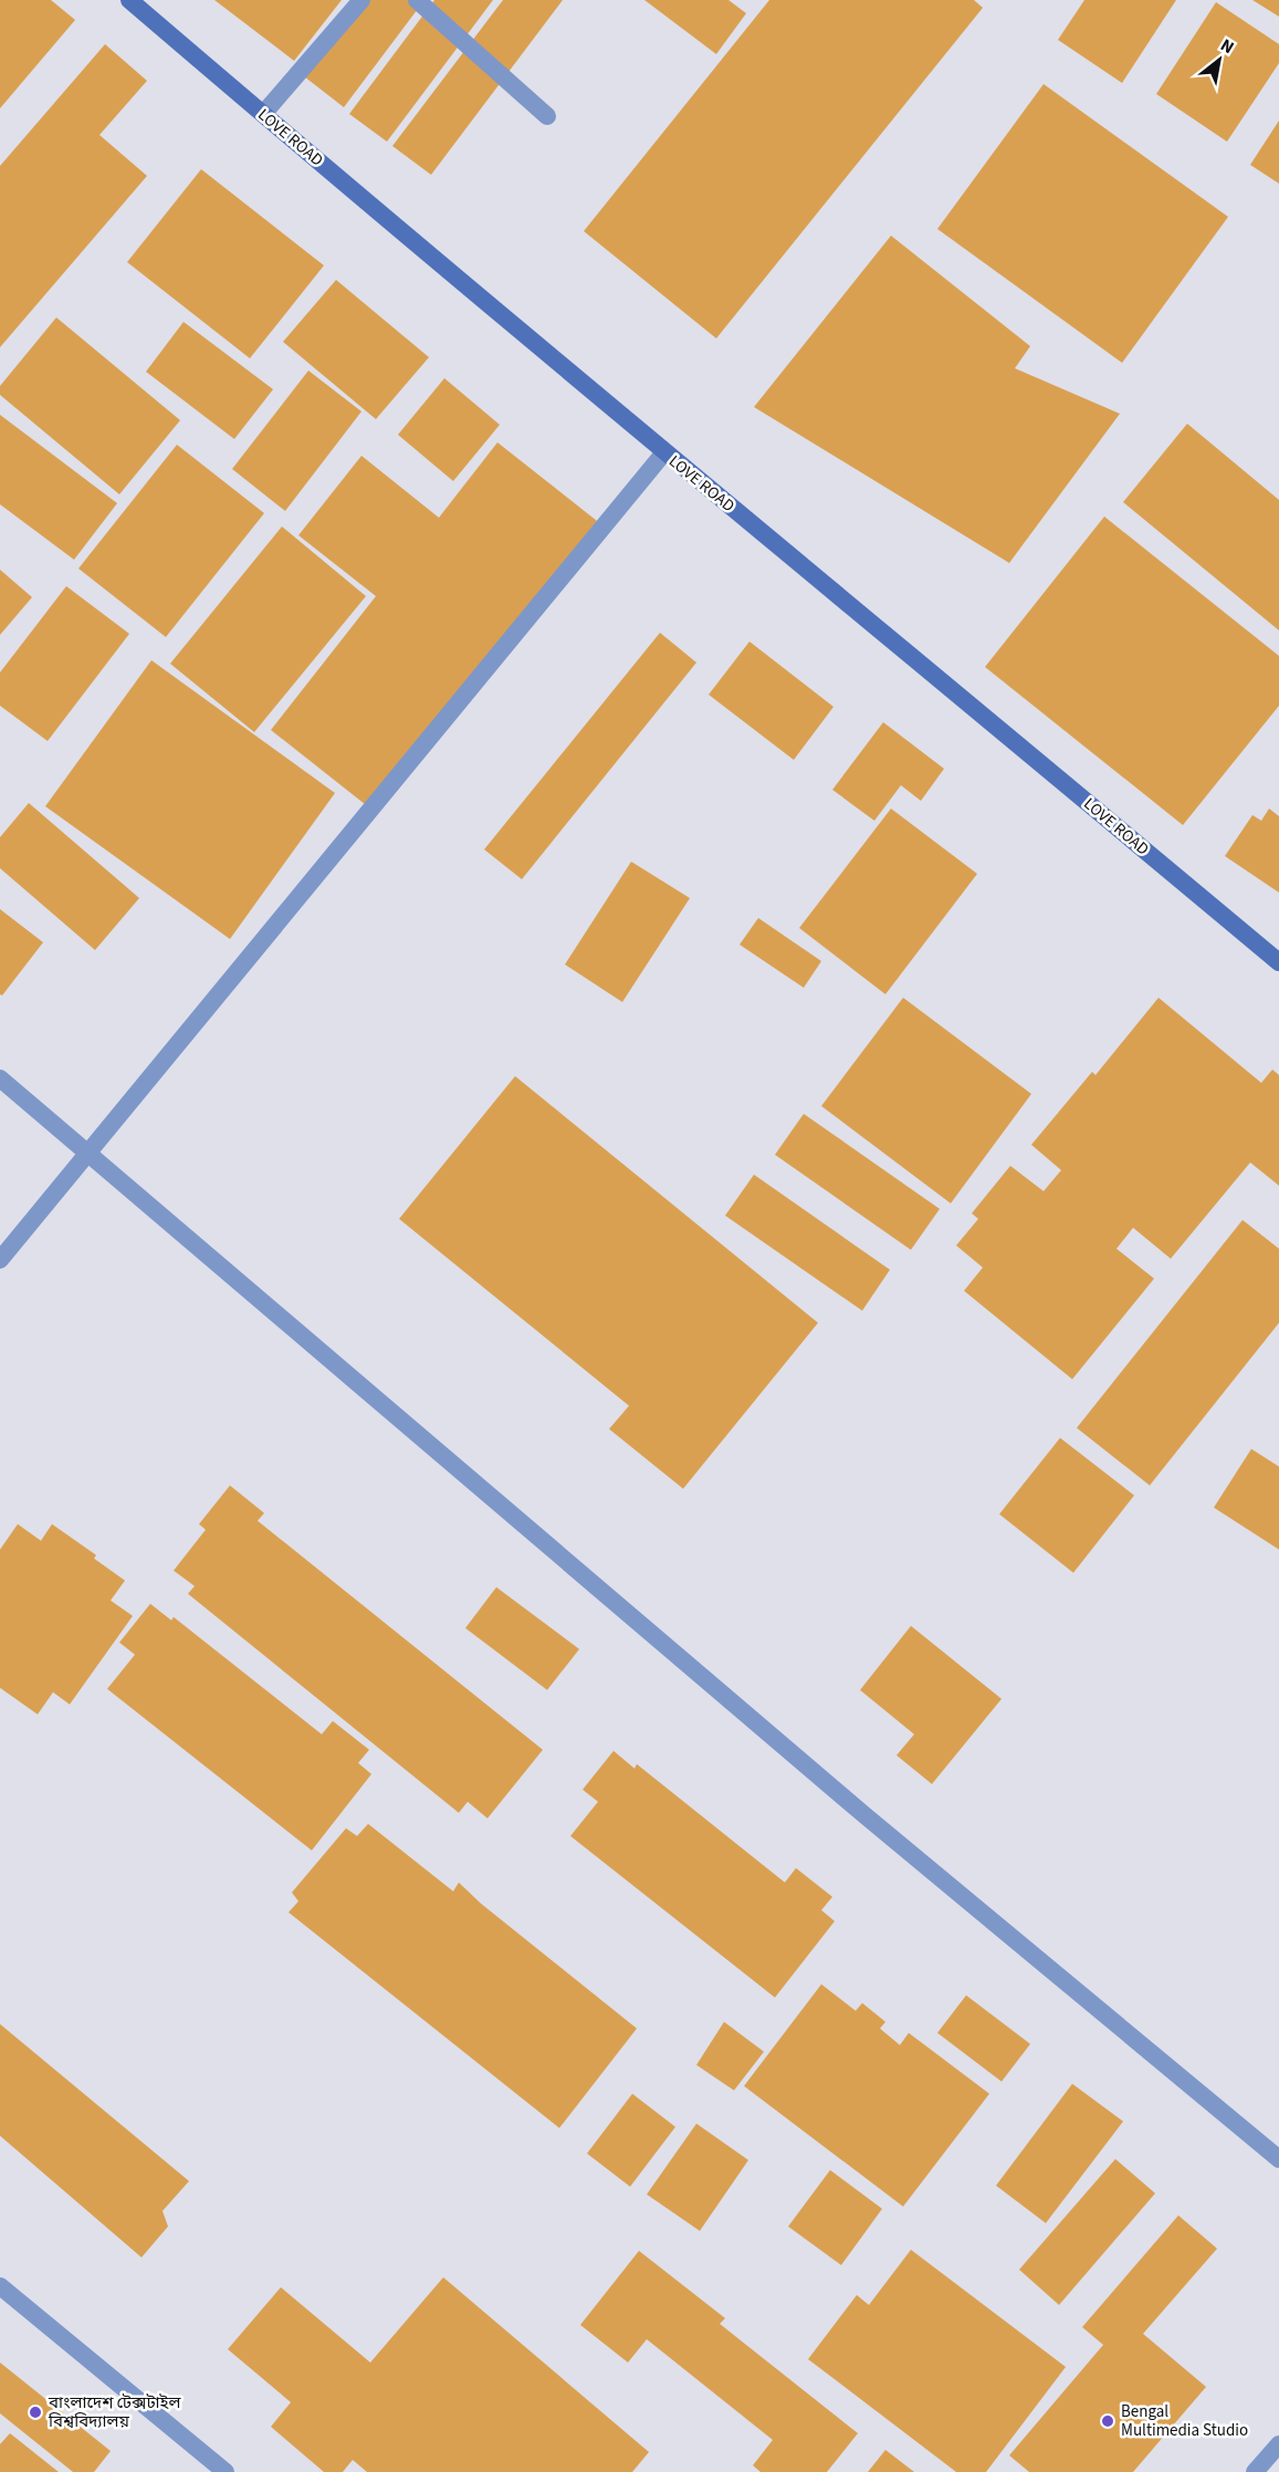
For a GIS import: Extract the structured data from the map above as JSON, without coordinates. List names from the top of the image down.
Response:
{
  "streets": {
    "main road": ["LOVE ROAD"]
  },
  "places": ["বাংলাদেশ টেক্সটাইল বিশ্ববিদ্যালয়", "Bengal Multimedia Studio"],
  "north": "top right"
}
